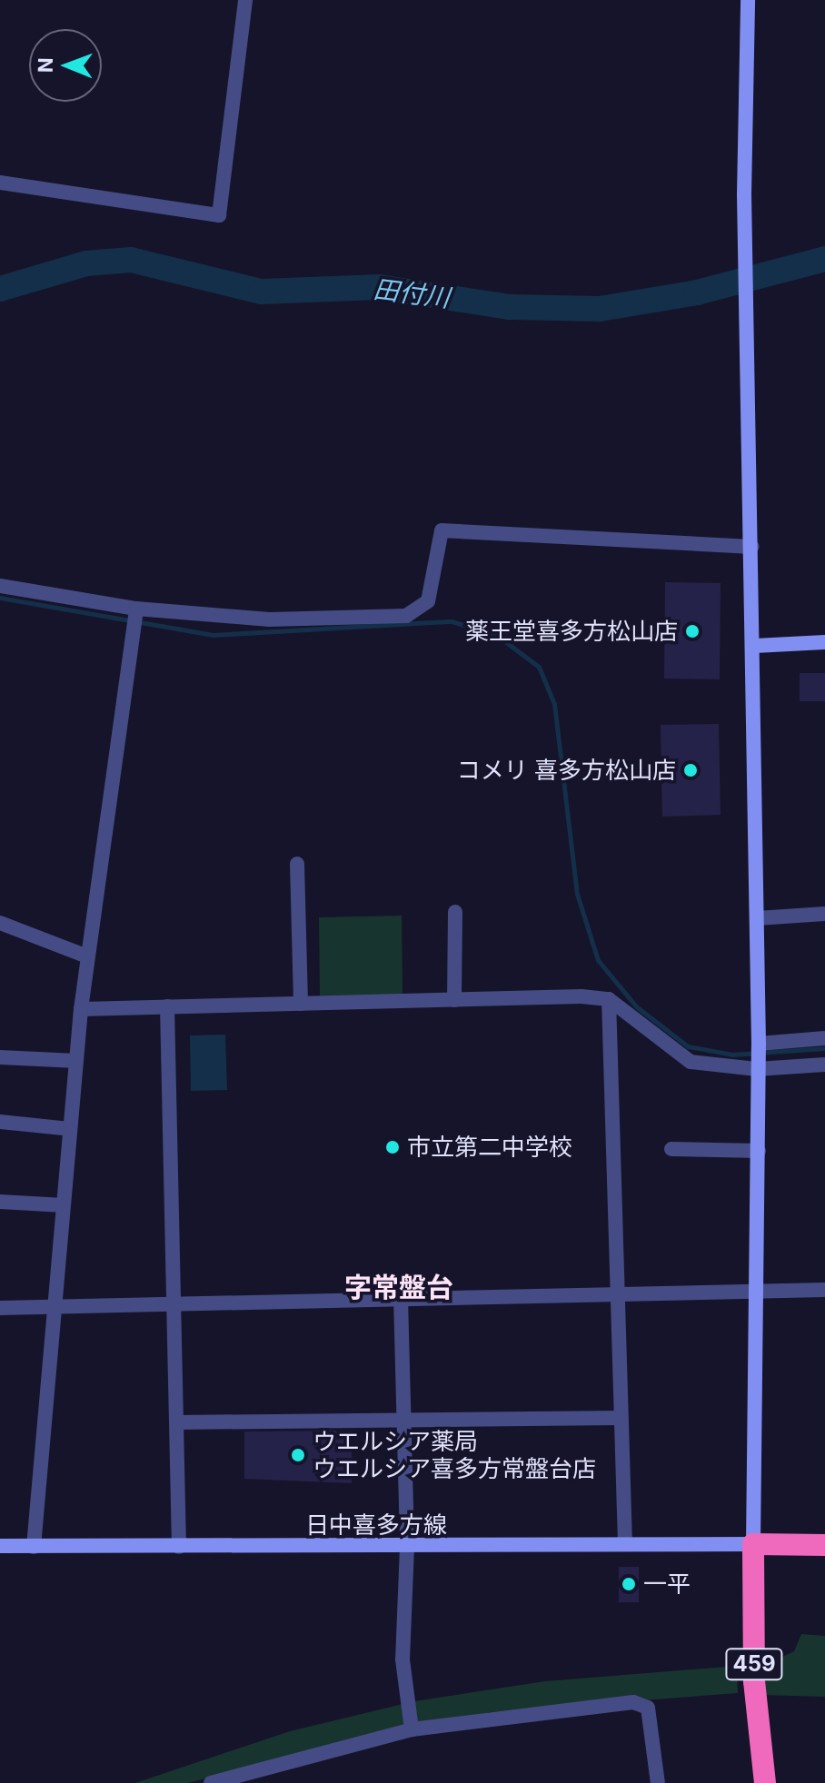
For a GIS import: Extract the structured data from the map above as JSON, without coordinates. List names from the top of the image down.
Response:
{
  "streets": {
    "highway": ["459"],
    "street": ["日中喜多方線"]
  },
  "crossings": [
    ["日中喜多方線", "459"]
  ],
  "districts": ["字常盤台"],
  "water": ["田付川"],
  "places": [
    "薬王堂喜多方松山店",
    "コメリ 喜多方松山店",
    "市立第二中学校",
    "ウエルシア薬局 ウエルシア喜多方常盤台店",
    "一平"
  ],
  "north": "left"
}
